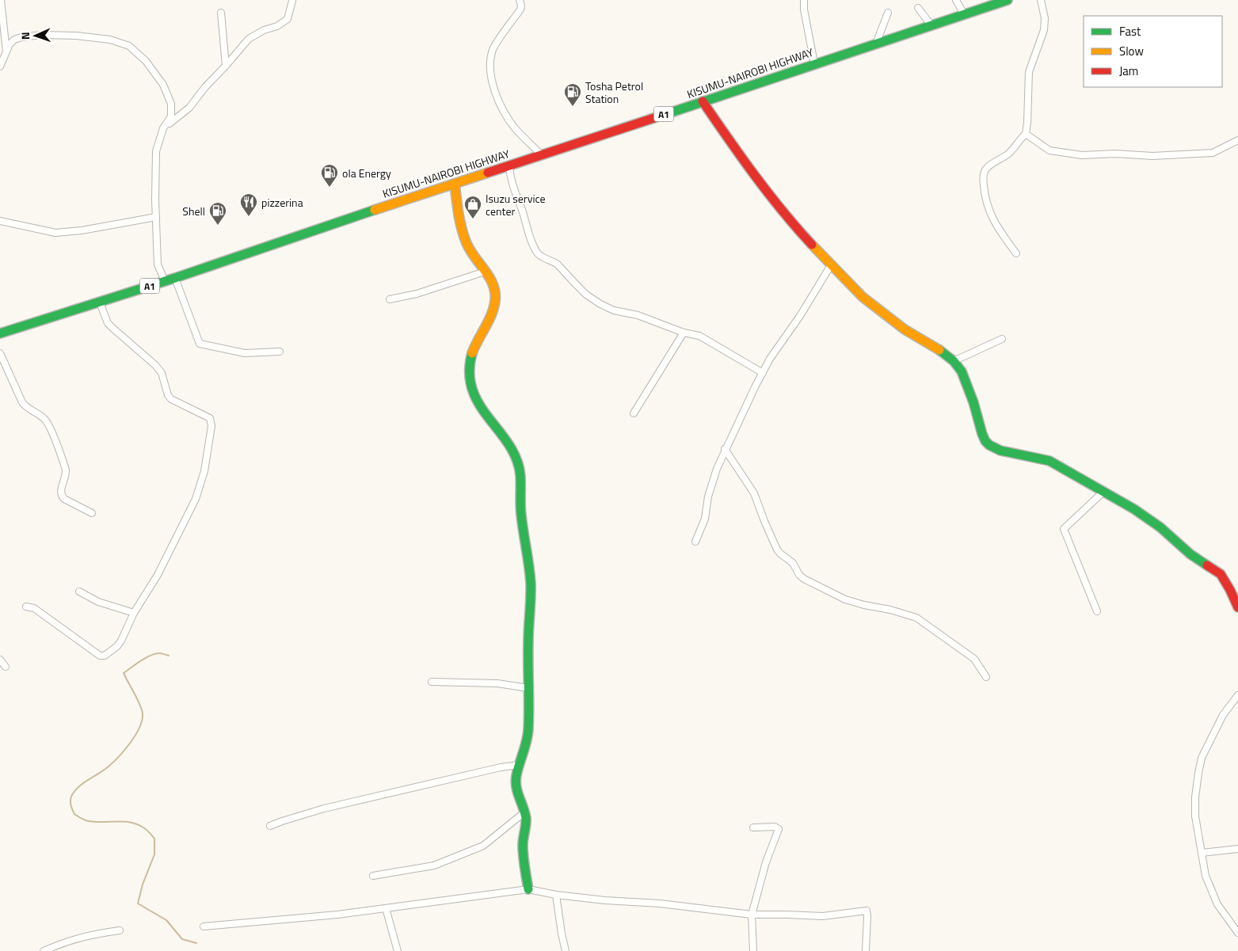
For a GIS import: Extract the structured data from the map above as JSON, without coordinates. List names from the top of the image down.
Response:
{
  "streets": {
    "main road": ["KISUMU-NAIROBI HIGHWAY", "A1"]
  },
  "crossings": [
    ["KISUMU-NAIROBI HIGHWAY", "A1"]
  ],
  "places": {
    "fuel station": ["Tosha Petrol Station", "ola Energy", "Shell"],
    "restaurant": ["pizzerina"],
    "shop": ["Isuzu service center"]
  },
  "legend": ["Fast", "Slow", "Jam"],
  "north": "left"
}
